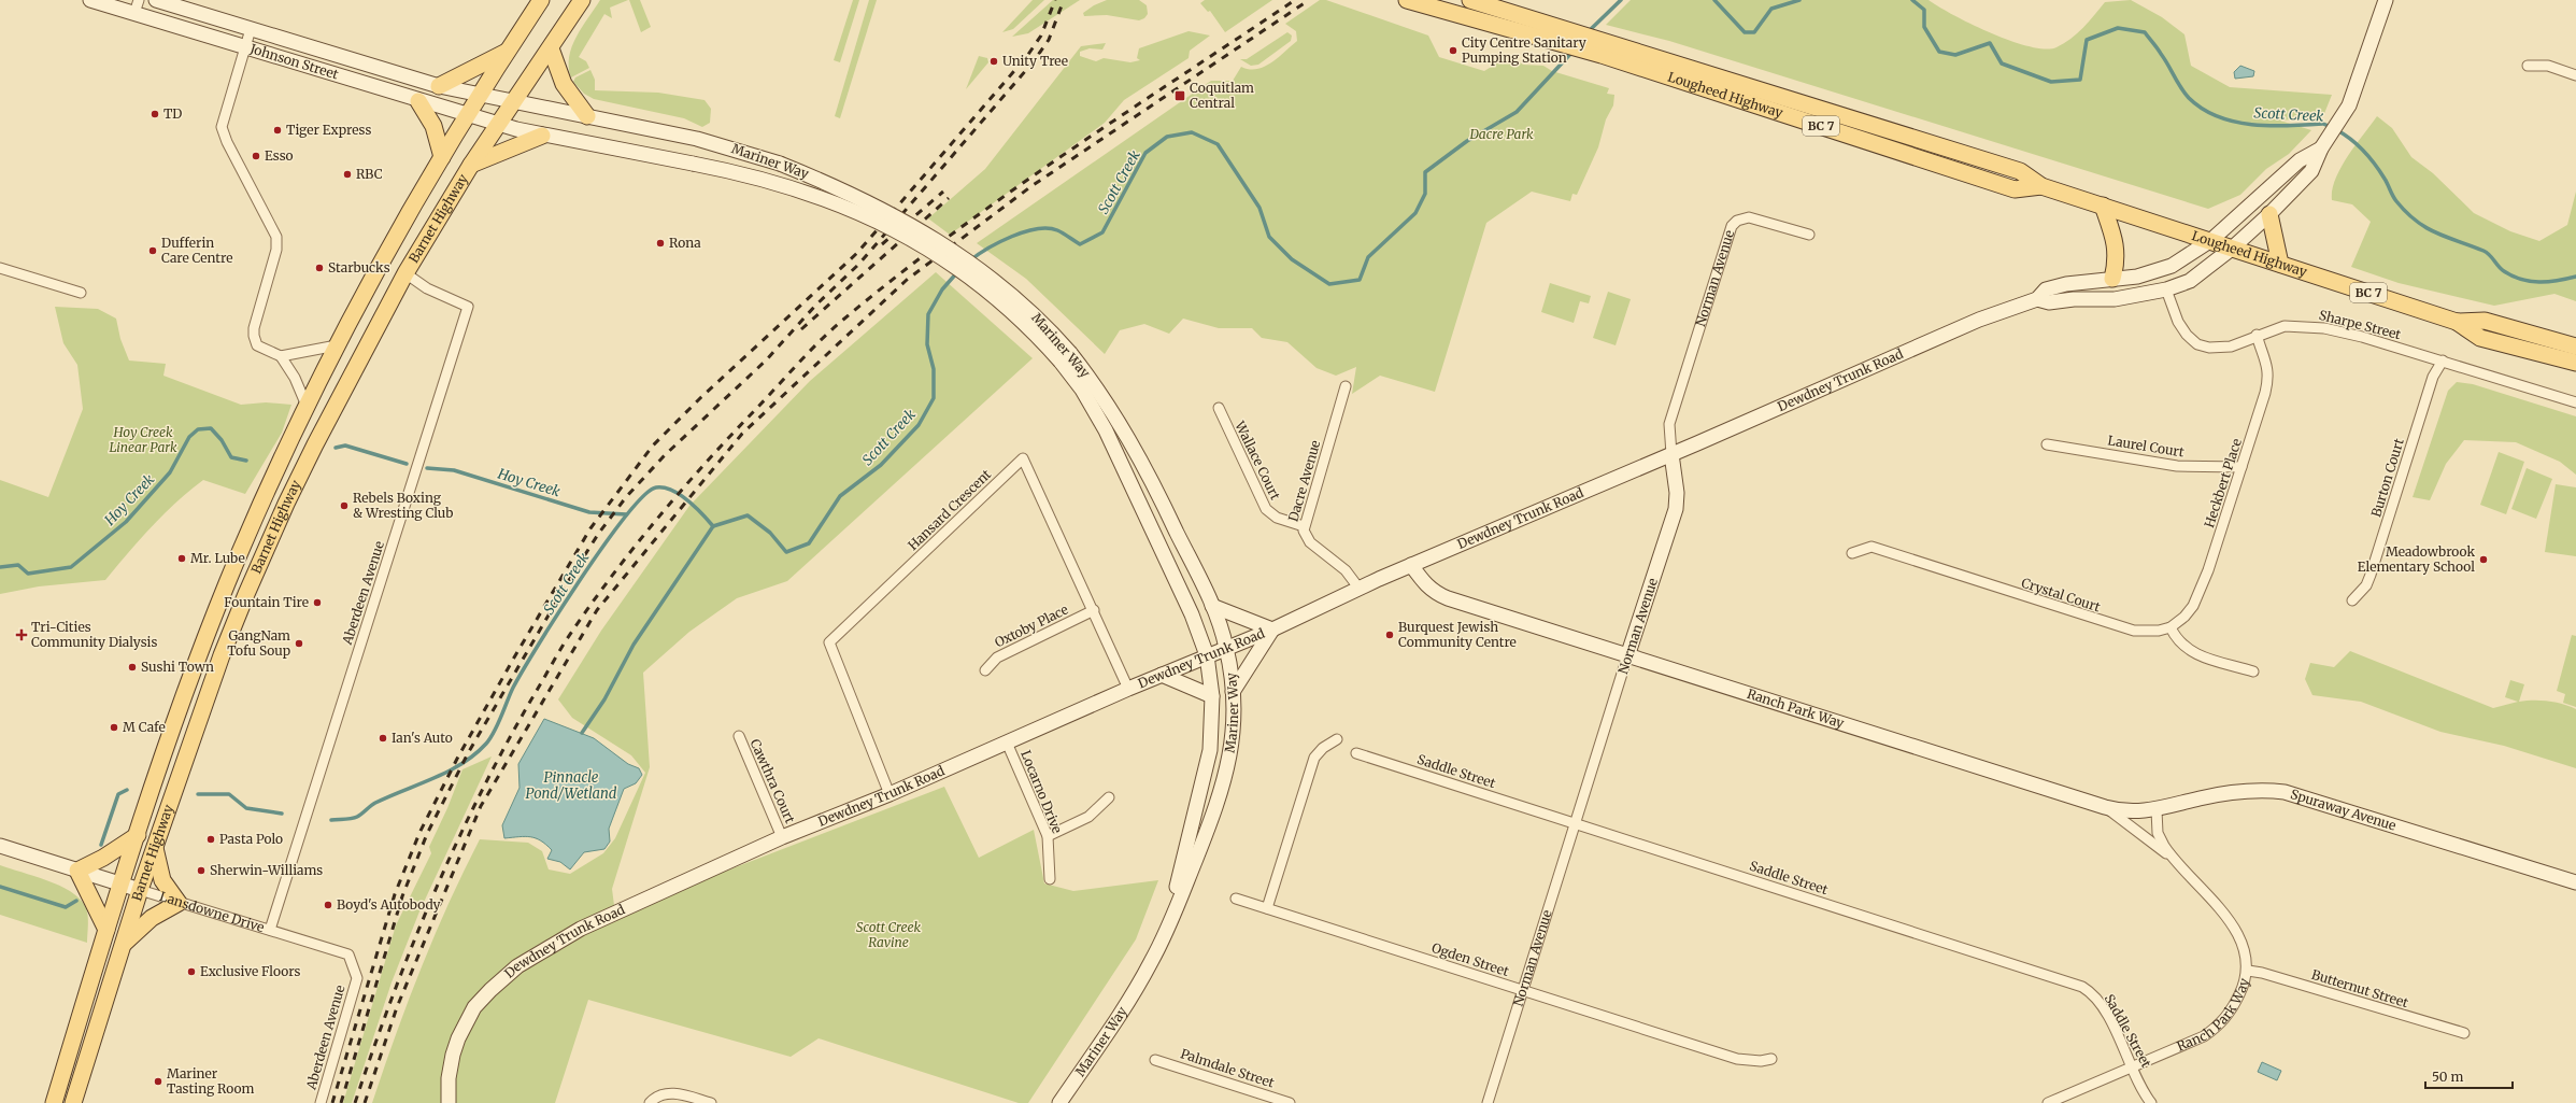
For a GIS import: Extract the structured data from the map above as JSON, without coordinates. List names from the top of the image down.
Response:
{
  "streets": {
    "main road": [
      "Johnson Street",
      "Lougheed Highway",
      "BC 7",
      "Mariner Way",
      "Barnet Highway",
      "Norman Avenue",
      "Dewdney Trunk Road",
      "Ranch Park Way",
      "Spuraway Avenue",
      "Lansdowne Drive"
    ],
    "street": [
      "Sharpe Street",
      "Laurel Court",
      "Wallace Court",
      "Burton Court",
      "Dacre Avenue",
      "Heckbert Place",
      "Hansard Crescent",
      "Aberdeen Avenue",
      "Crystal Court",
      "Oxtoby Place",
      "Saddle Street",
      "Cawthra Court",
      "Locarno Drive",
      "Ogden Street",
      "Butternut Street",
      "Palmdale Street"
    ]
  },
  "crossings": [
    ["Johnson Street", "Mariner Way"],
    ["Johnson Street", "Barnet Highway"],
    ["Lougheed Highway", "Dewdney Trunk Road"],
    ["Mariner Way", "Barnet Highway"],
    ["Mariner Way", "Dewdney Trunk Road"],
    ["Barnet Highway", "Aberdeen Avenue"],
    ["Barnet Highway", "Lansdowne Drive"],
    ["Norman Avenue", "Dewdney Trunk Road"],
    ["Norman Avenue", "Ranch Park Way"],
    ["Norman Avenue", "Saddle Street"],
    ["Norman Avenue", "Ogden Street"],
    ["Sharpe Street", "Dewdney Trunk Road"],
    ["Sharpe Street", "Burton Court"],
    ["Sharpe Street", "Heckbert Place"],
    ["Dewdney Trunk Road", "Dacre Avenue"],
    ["Dewdney Trunk Road", "Hansard Crescent"],
    ["Dewdney Trunk Road", "Ranch Park Way"],
    ["Dewdney Trunk Road", "Cawthra Court"],
    ["Dewdney Trunk Road", "Locarno Drive"],
    ["Laurel Court", "Heckbert Place"],
    ["Wallace Court", "Dacre Avenue"],
    ["Heckbert Place", "Crystal Court"],
    ["Hansard Crescent", "Oxtoby Place"],
    ["Aberdeen Avenue", "Lansdowne Drive"],
    ["Ranch Park Way", "Saddle Street"],
    ["Ranch Park Way", "Spuraway Avenue"],
    ["Ranch Park Way", "Butternut Street"]
  ],
  "water": ["Scott Creek", "Hoy Creek", "Pinnacle Pond/Wetland"],
  "parks": ["Dacre Park", "Hoy Creek Linear Park", "Scott Creek Ravine"],
  "places": {
    "other": [
      "City Centre Sanitary Pumping Station",
      "Unity Tree",
      "TD",
      "Tiger Express",
      "Esso",
      "RBC",
      "Rona",
      "Dufferin Care Centre",
      "Starbucks",
      "Rebels Boxing & Wresting Club",
      "Mr. Lube",
      "Meadowbrook Elementary School",
      "Fountain Tire",
      "Burquest Jewish Community Centre",
      "GangNam Tofu Soup",
      "Sushi Town",
      "M Cafe",
      "Ian's Auto",
      "Pasta Polo",
      "Sherwin-Williams",
      "Boyd's Autobody",
      "Exclusive Floors",
      "Mariner Tasting Room"
    ],
    "transit": ["Coquitlam Central"],
    "health": ["Tri-Cities Community Dialysis"]
  },
  "scale_bar": "50 m"
}
